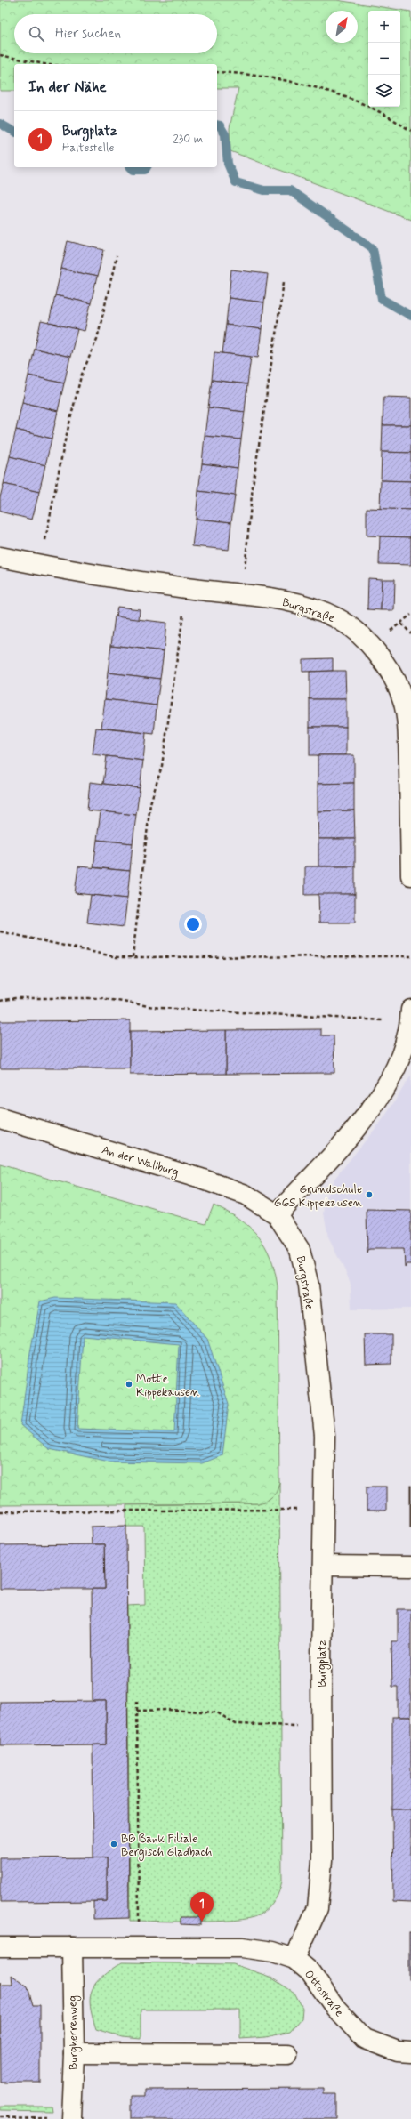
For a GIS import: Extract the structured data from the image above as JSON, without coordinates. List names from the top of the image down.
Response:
{
  "streets": {
    "street": [
      "Burgstraße",
      "An der Wallburg",
      "Burgplatz",
      "Ottostraße",
      "Burgherrenweg"
    ]
  },
  "crossings": [
    ["Burgstraße", "An der Wallburg"],
    ["Burgstraße", "Burgplatz"],
    ["Burgplatz", "Ottostraße"]
  ],
  "places": ["Grundschule GGS Kippekausen", "Motte Kippekausen", "BB Bank Filiale Bergisch Gladbach"],
  "north": "top right",
  "page": {
    "map_buttons": ["+", "−"],
    "search": "Hier suchen",
    "heading": "In der Nähe",
    "list": [
      {
        "mark": "1",
        "name": "Burgplatz",
        "note": "Haltestelle",
        "value": "230 m"
      }
    ],
    "pins": "1"
  }
}
